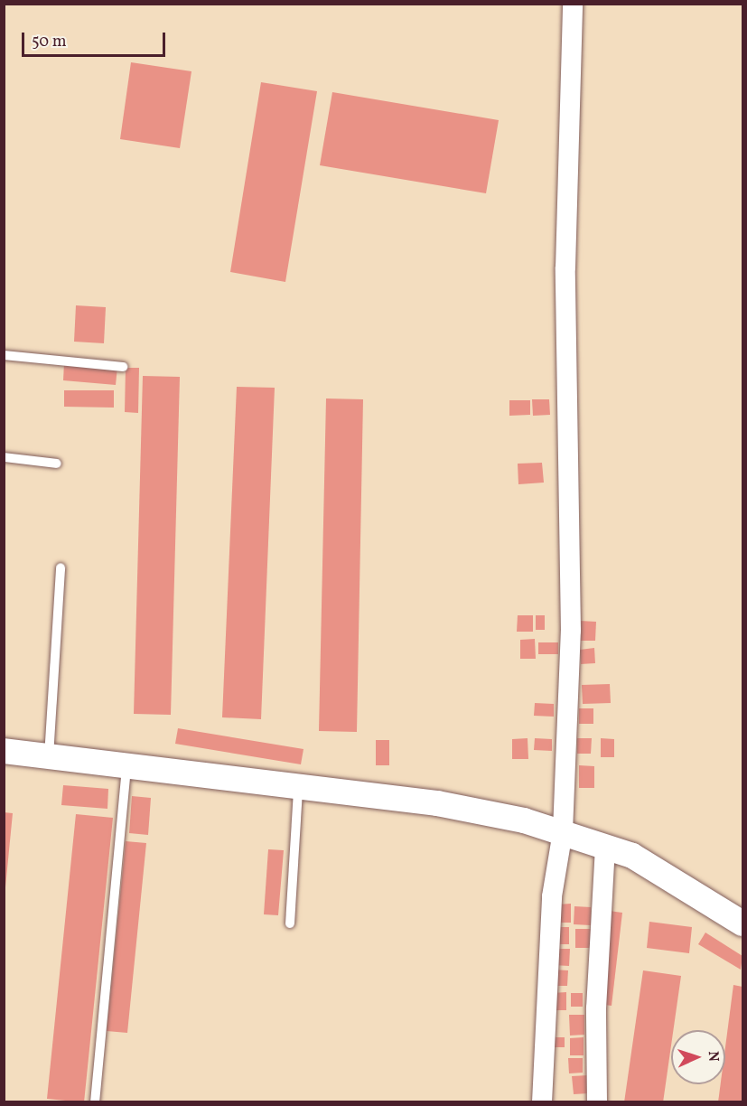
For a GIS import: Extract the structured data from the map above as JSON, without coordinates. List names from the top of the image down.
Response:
{
  "scale_bar": "50 m",
  "north": "right"
}
